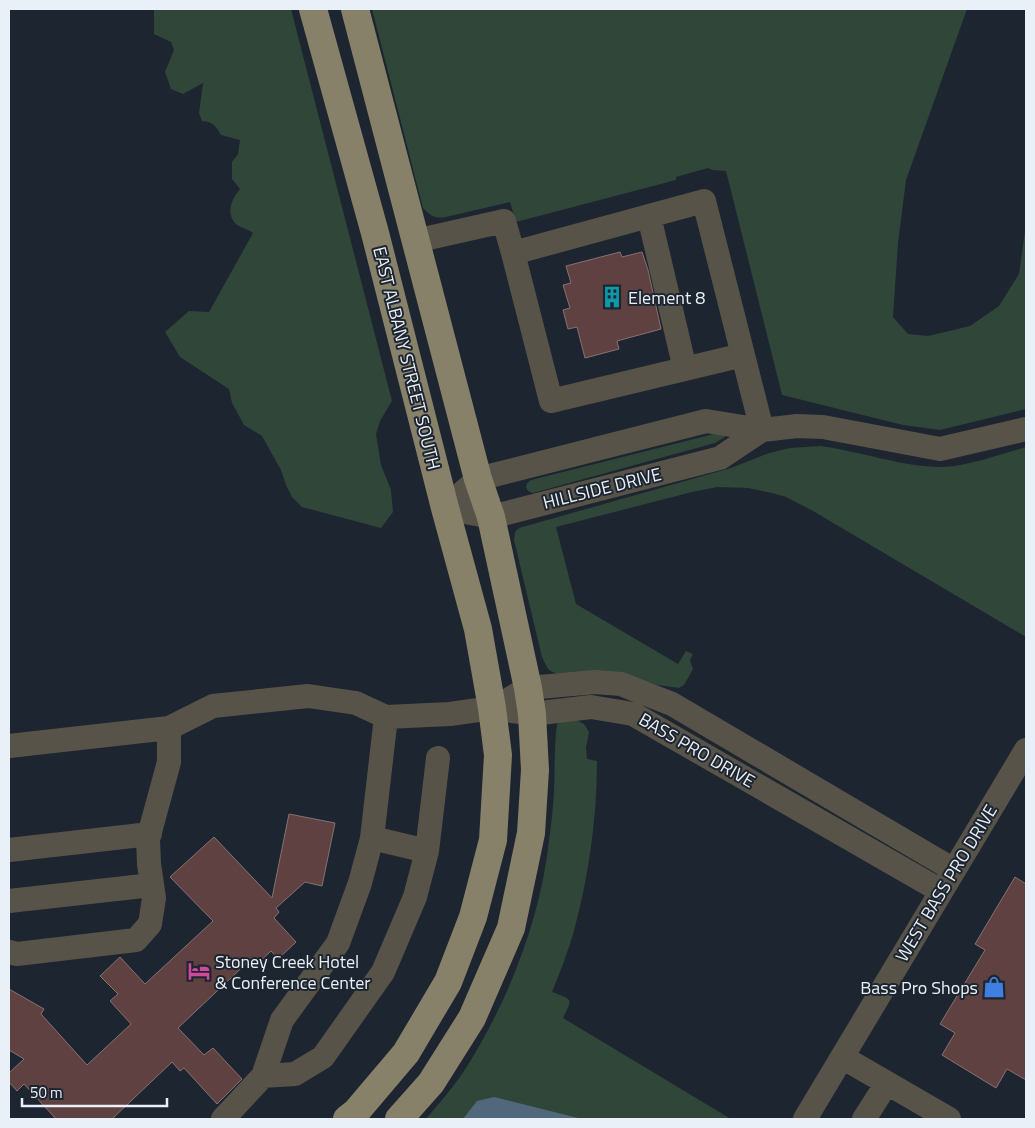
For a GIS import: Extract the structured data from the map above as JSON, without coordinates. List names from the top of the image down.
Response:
{
  "streets": {
    "main road": ["EAST ALBANY STREET SOUTH"],
    "street": ["HILLSIDE DRIVE", "BASS PRO DRIVE", "WEST BASS PRO DRIVE"]
  },
  "crossings": [
    ["EAST ALBANY STREET SOUTH", "HILLSIDE DRIVE"],
    ["EAST ALBANY STREET SOUTH", "BASS PRO DRIVE"],
    ["BASS PRO DRIVE", "WEST BASS PRO DRIVE"]
  ],
  "places": {
    "building": ["Element 8"],
    "hotel": ["Stoney Creek Hotel & Conference Center"],
    "shop": ["Bass Pro Shops"]
  },
  "scale_bar": "50 m"
}
